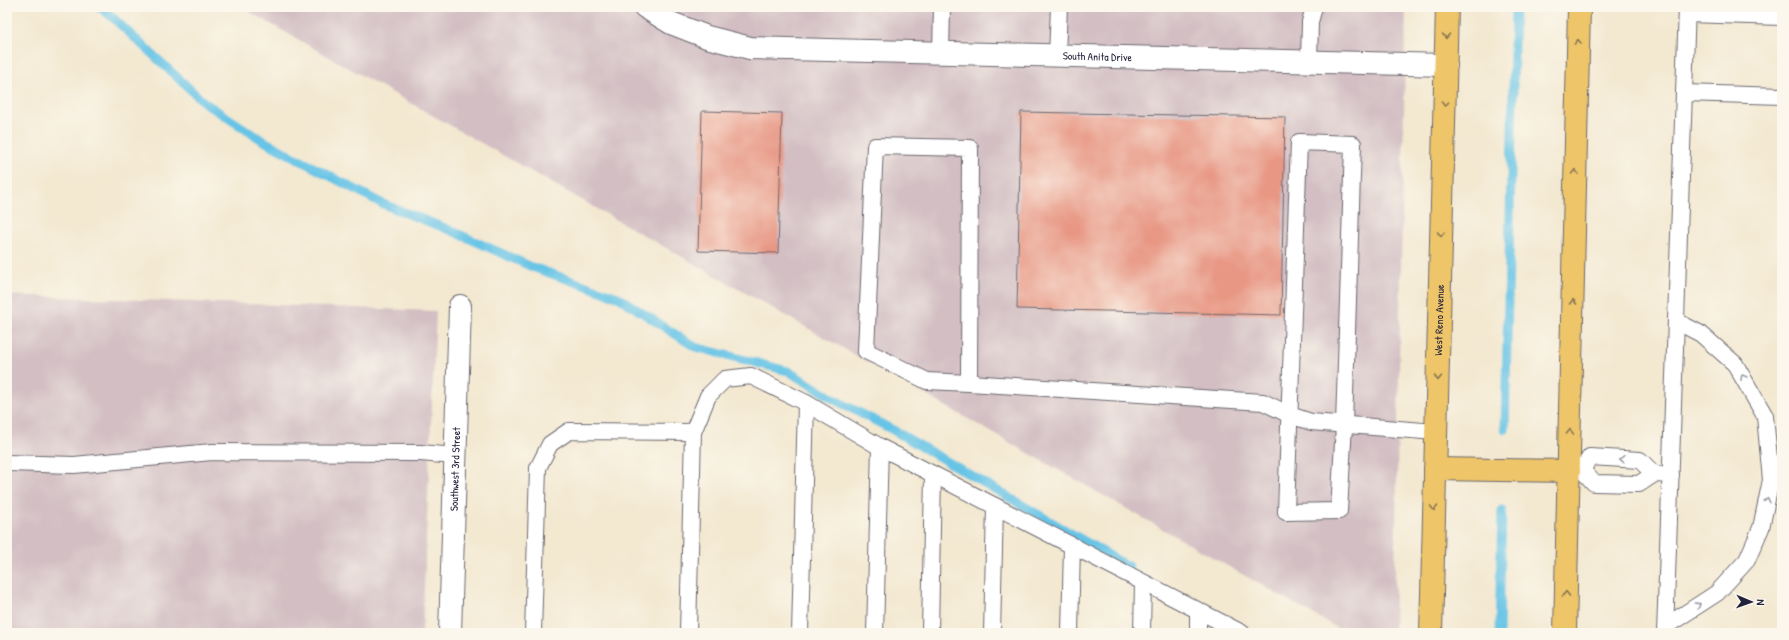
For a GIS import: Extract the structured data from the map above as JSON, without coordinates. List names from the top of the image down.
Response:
{
  "streets": {
    "main road": ["West Reno Avenue"],
    "street": ["South Anita Drive", "Southwest 3rd Street"]
  },
  "crossings": [
    ["South Anita Drive", "West Reno Avenue"]
  ],
  "north": "right"
}
